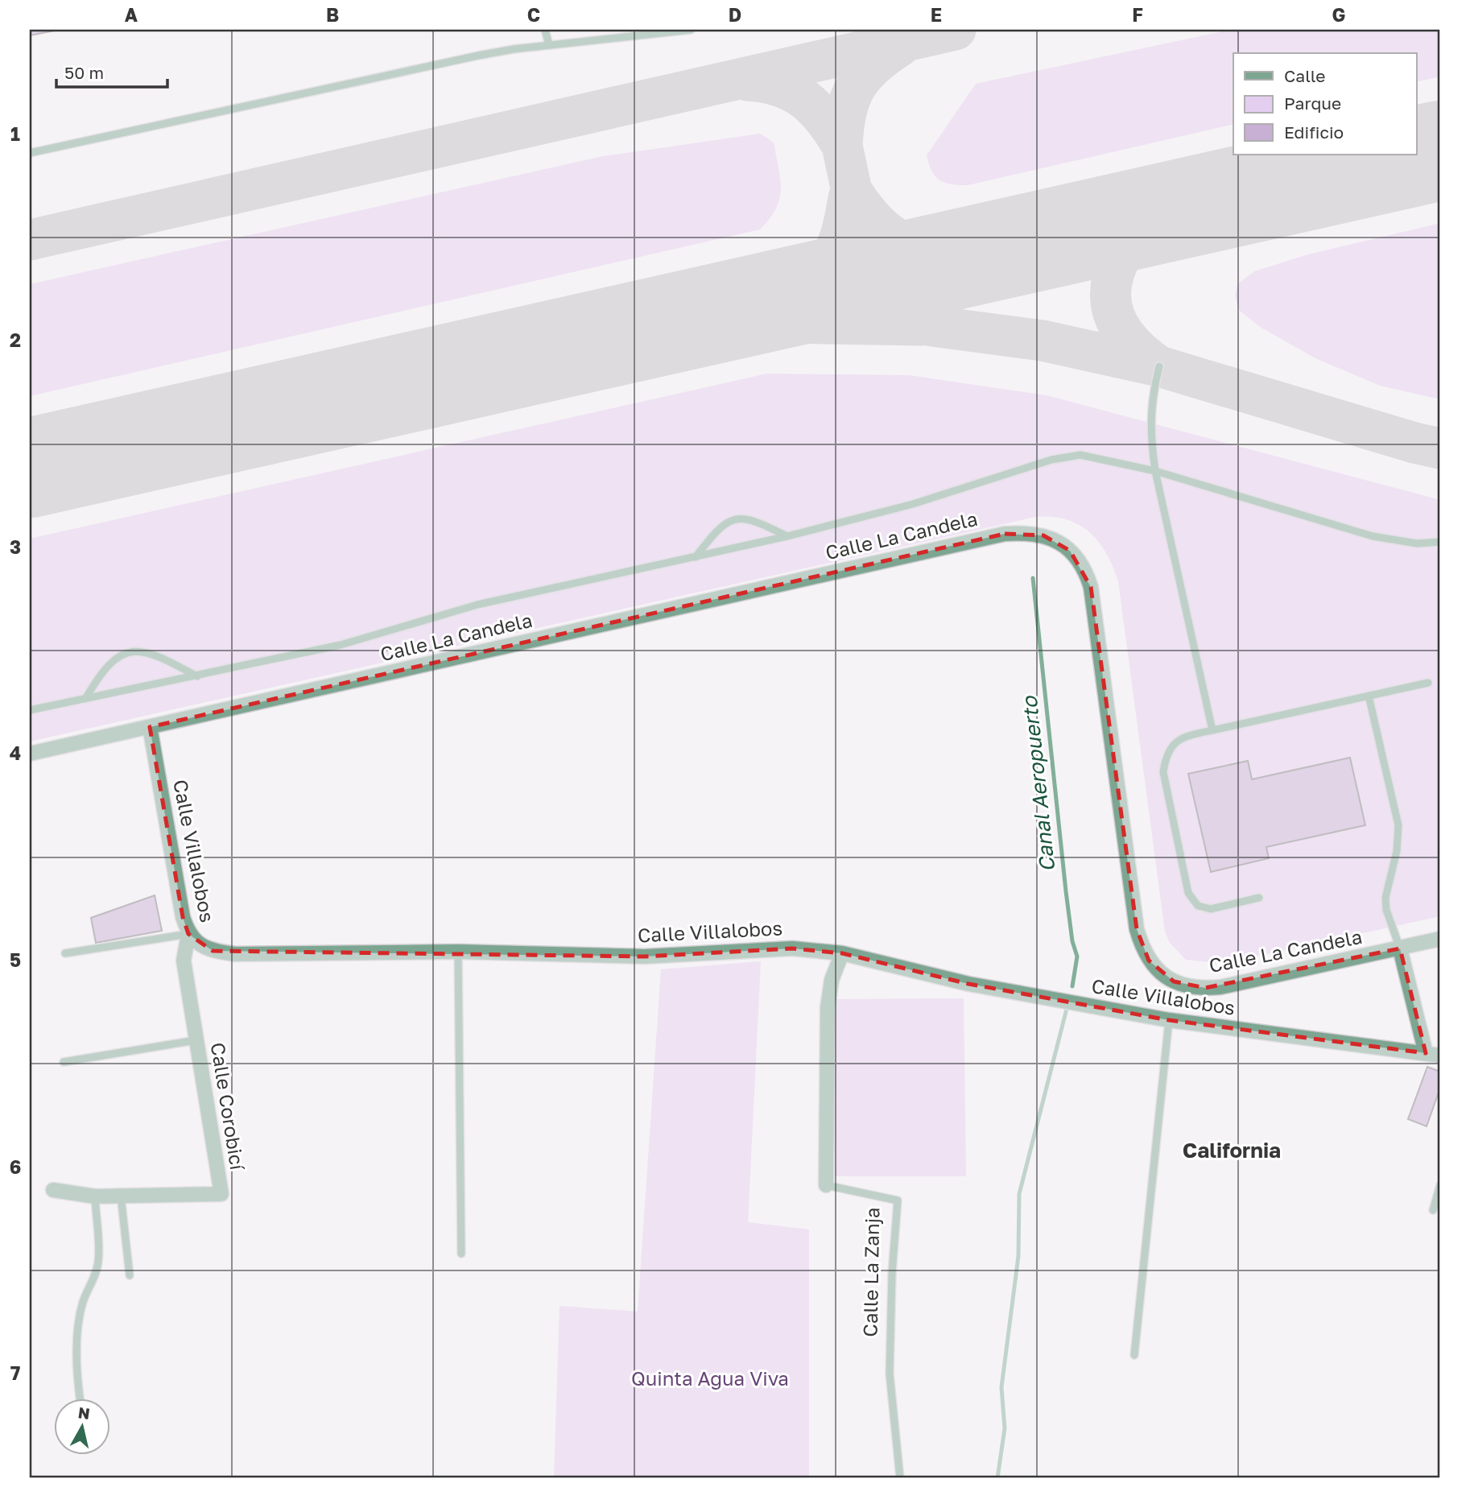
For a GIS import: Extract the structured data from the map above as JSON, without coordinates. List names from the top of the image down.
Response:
{
  "streets": {
    "street": [
      "Calle La Candela",
      "Calle Villalobos",
      "Calle Corobicí",
      "Calle La Zanja"
    ]
  },
  "crossings": [
    ["Calle La Candela", "Calle Villalobos"],
    ["Calle Villalobos", "Calle Corobicí"],
    ["Calle Villalobos", "Calle La Zanja"]
  ],
  "districts": ["California"],
  "water": ["Canal Aeropuerto"],
  "parks": ["Quinta Agua Viva"],
  "legend": ["Calle", "Parque", "Edificio"],
  "scale_bar": "50 m",
  "north": "top",
  "grid": {
    "columns": [
      "A",
      "B",
      "C",
      "D",
      "E",
      "F",
      "G"
    ],
    "rows": [
      "1",
      "2",
      "3",
      "4",
      "5",
      "6",
      "7"
    ]
  }
}
